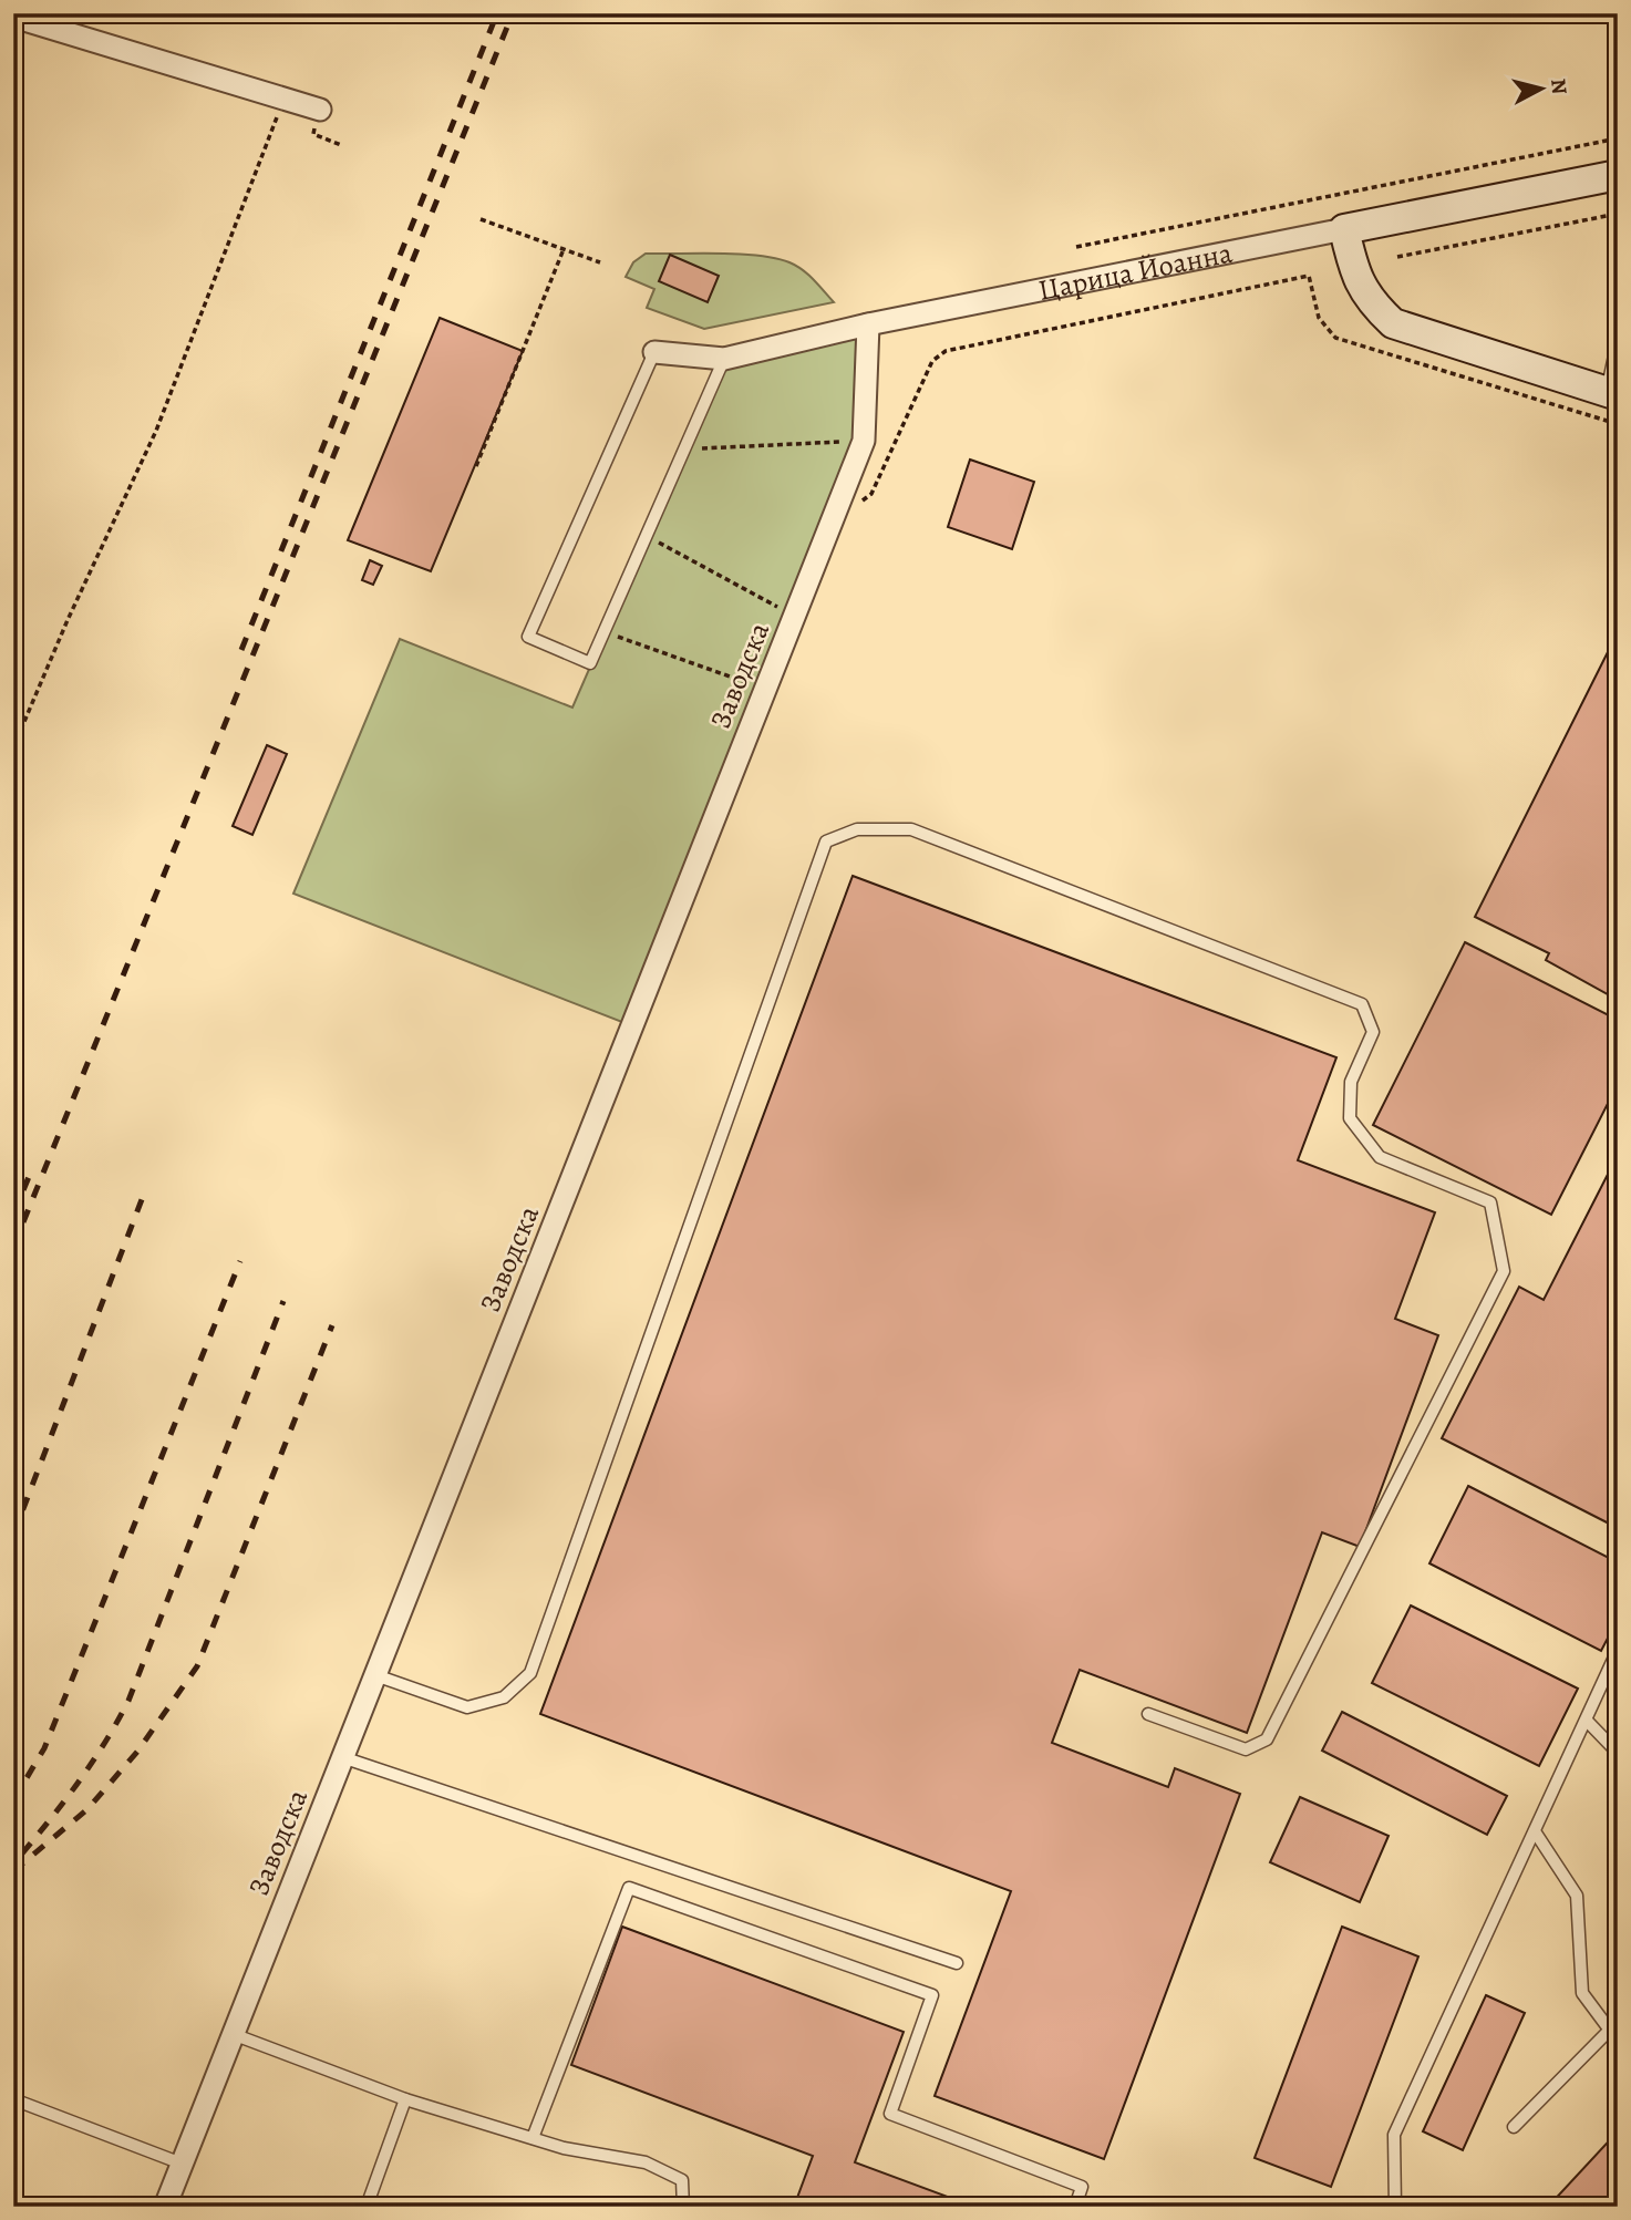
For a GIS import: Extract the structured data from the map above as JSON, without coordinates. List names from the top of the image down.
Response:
{
  "streets": {
    "street": ["Царица Йоанна", "Заводска"]
  },
  "crossings": [
    ["Царица Йоанна", "Заводска"]
  ],
  "north": "right"
}
